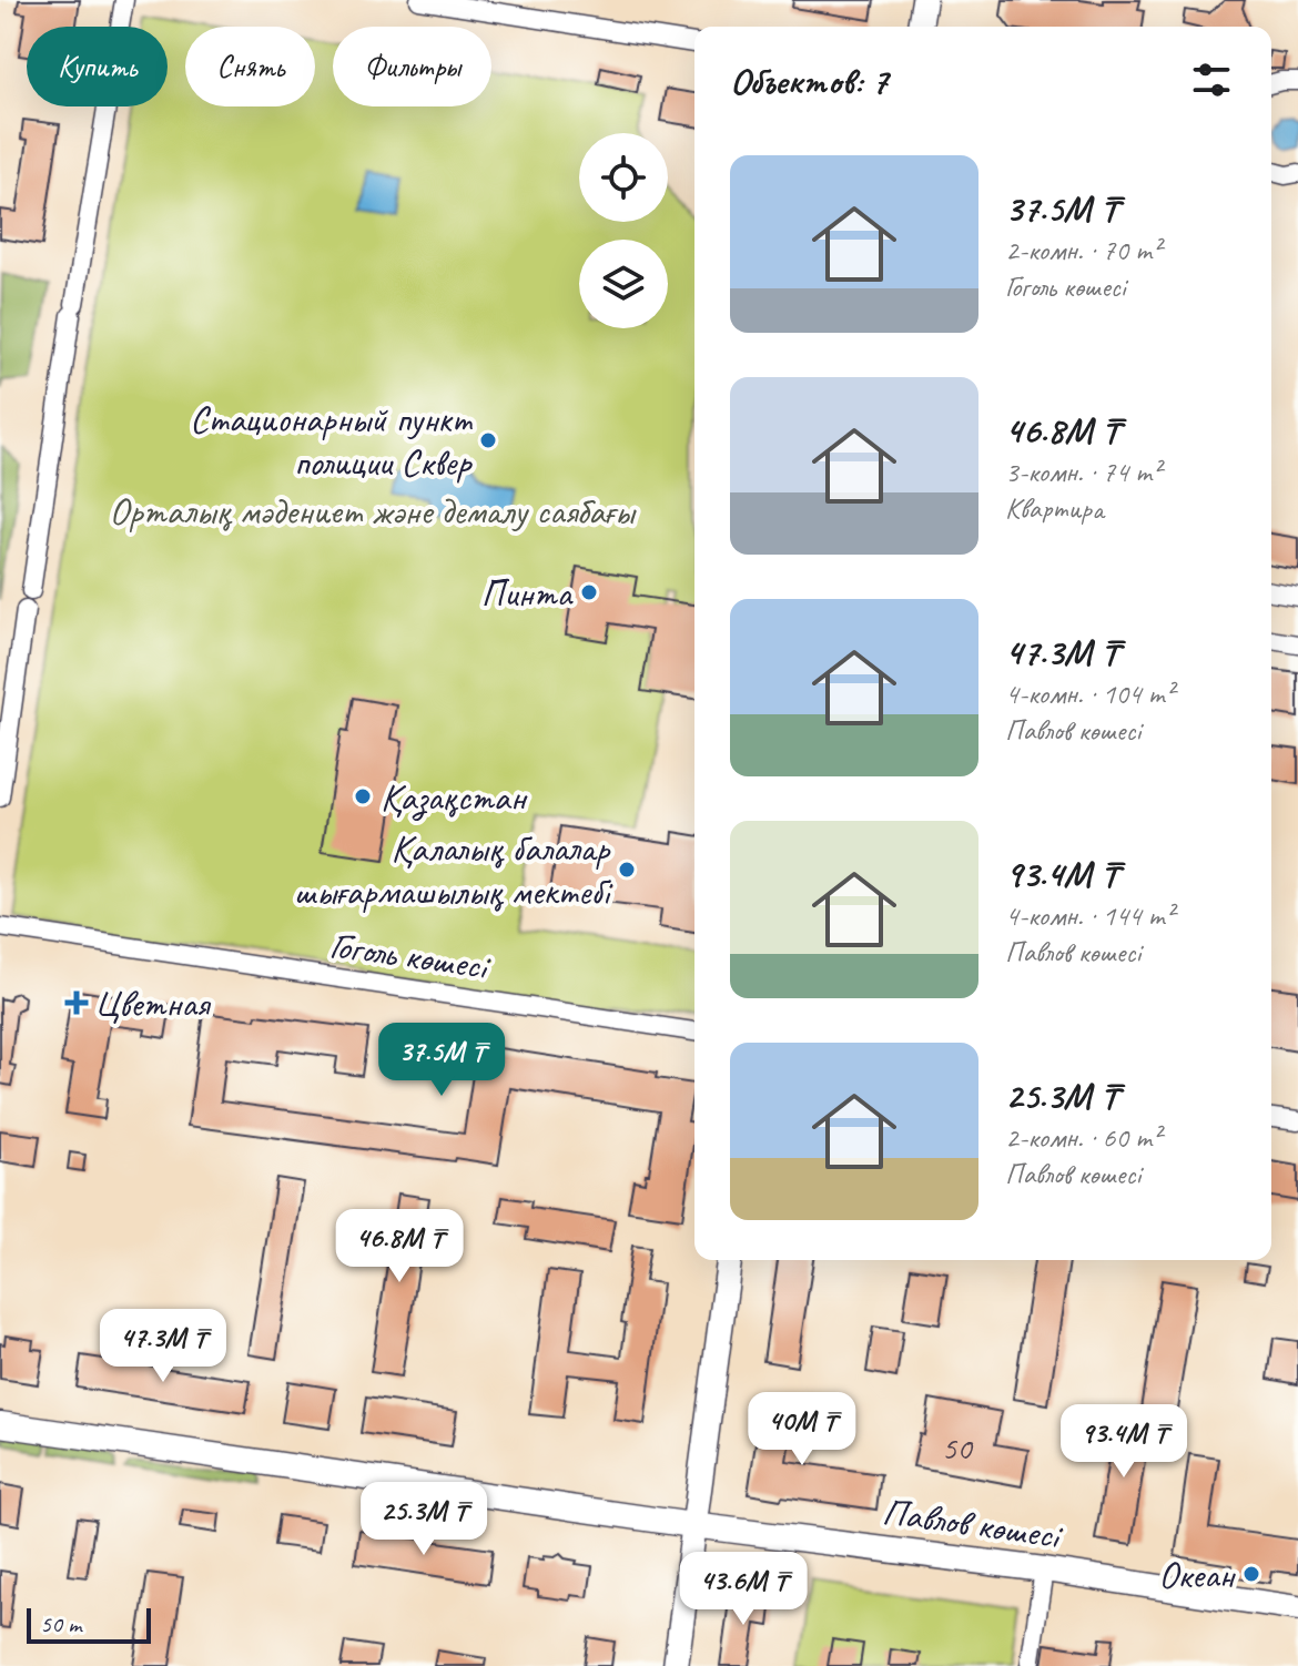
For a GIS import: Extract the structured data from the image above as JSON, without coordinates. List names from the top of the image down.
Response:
{
  "streets": {
    "street": ["Гоголь көшесі", "Павлов көшесі"]
  },
  "parks": ["Орталық мәдениет және демалу саябағы"],
  "places": {
    "other": [
      "Стационарный пункт полиции Сквер",
      "Пинта",
      "Қазақстан",
      "Қалалық балалар шығармашылық мектебі",
      "Океан"
    ],
    "health": ["Цветная"]
  },
  "house_numbers": ["50"],
  "scale_bar": "50 m",
  "page": {
    "chip": ["Купить", "Снять", "Фильтры"],
    "heading": "Объектов: 7",
    "list": [
      {
        "name": "37.5M ₸",
        "note": "2-комн. · 70 m² · Гоголь көшесі"
      },
      {
        "name": "46.8M ₸",
        "note": "3-комн. · 74 m² · Квартира"
      },
      {
        "name": "47.3M ₸",
        "note": "4-комн. · 104 m² · Павлов көшесі"
      },
      {
        "name": "93.4M ₸",
        "note": "4-комн. · 144 m² · Павлов көшесі"
      },
      {
        "name": "25.3M ₸",
        "note": "2-комн. · 60 m² · Павлов көшесі"
      }
    ],
    "price": [
      "37.5M ₸",
      "46.8M ₸",
      "47.3M ₸",
      "40M ₸",
      "93.4M ₸",
      "25.3M ₸",
      "43.6M ₸"
    ],
    "scale": "50 m"
  }
}
